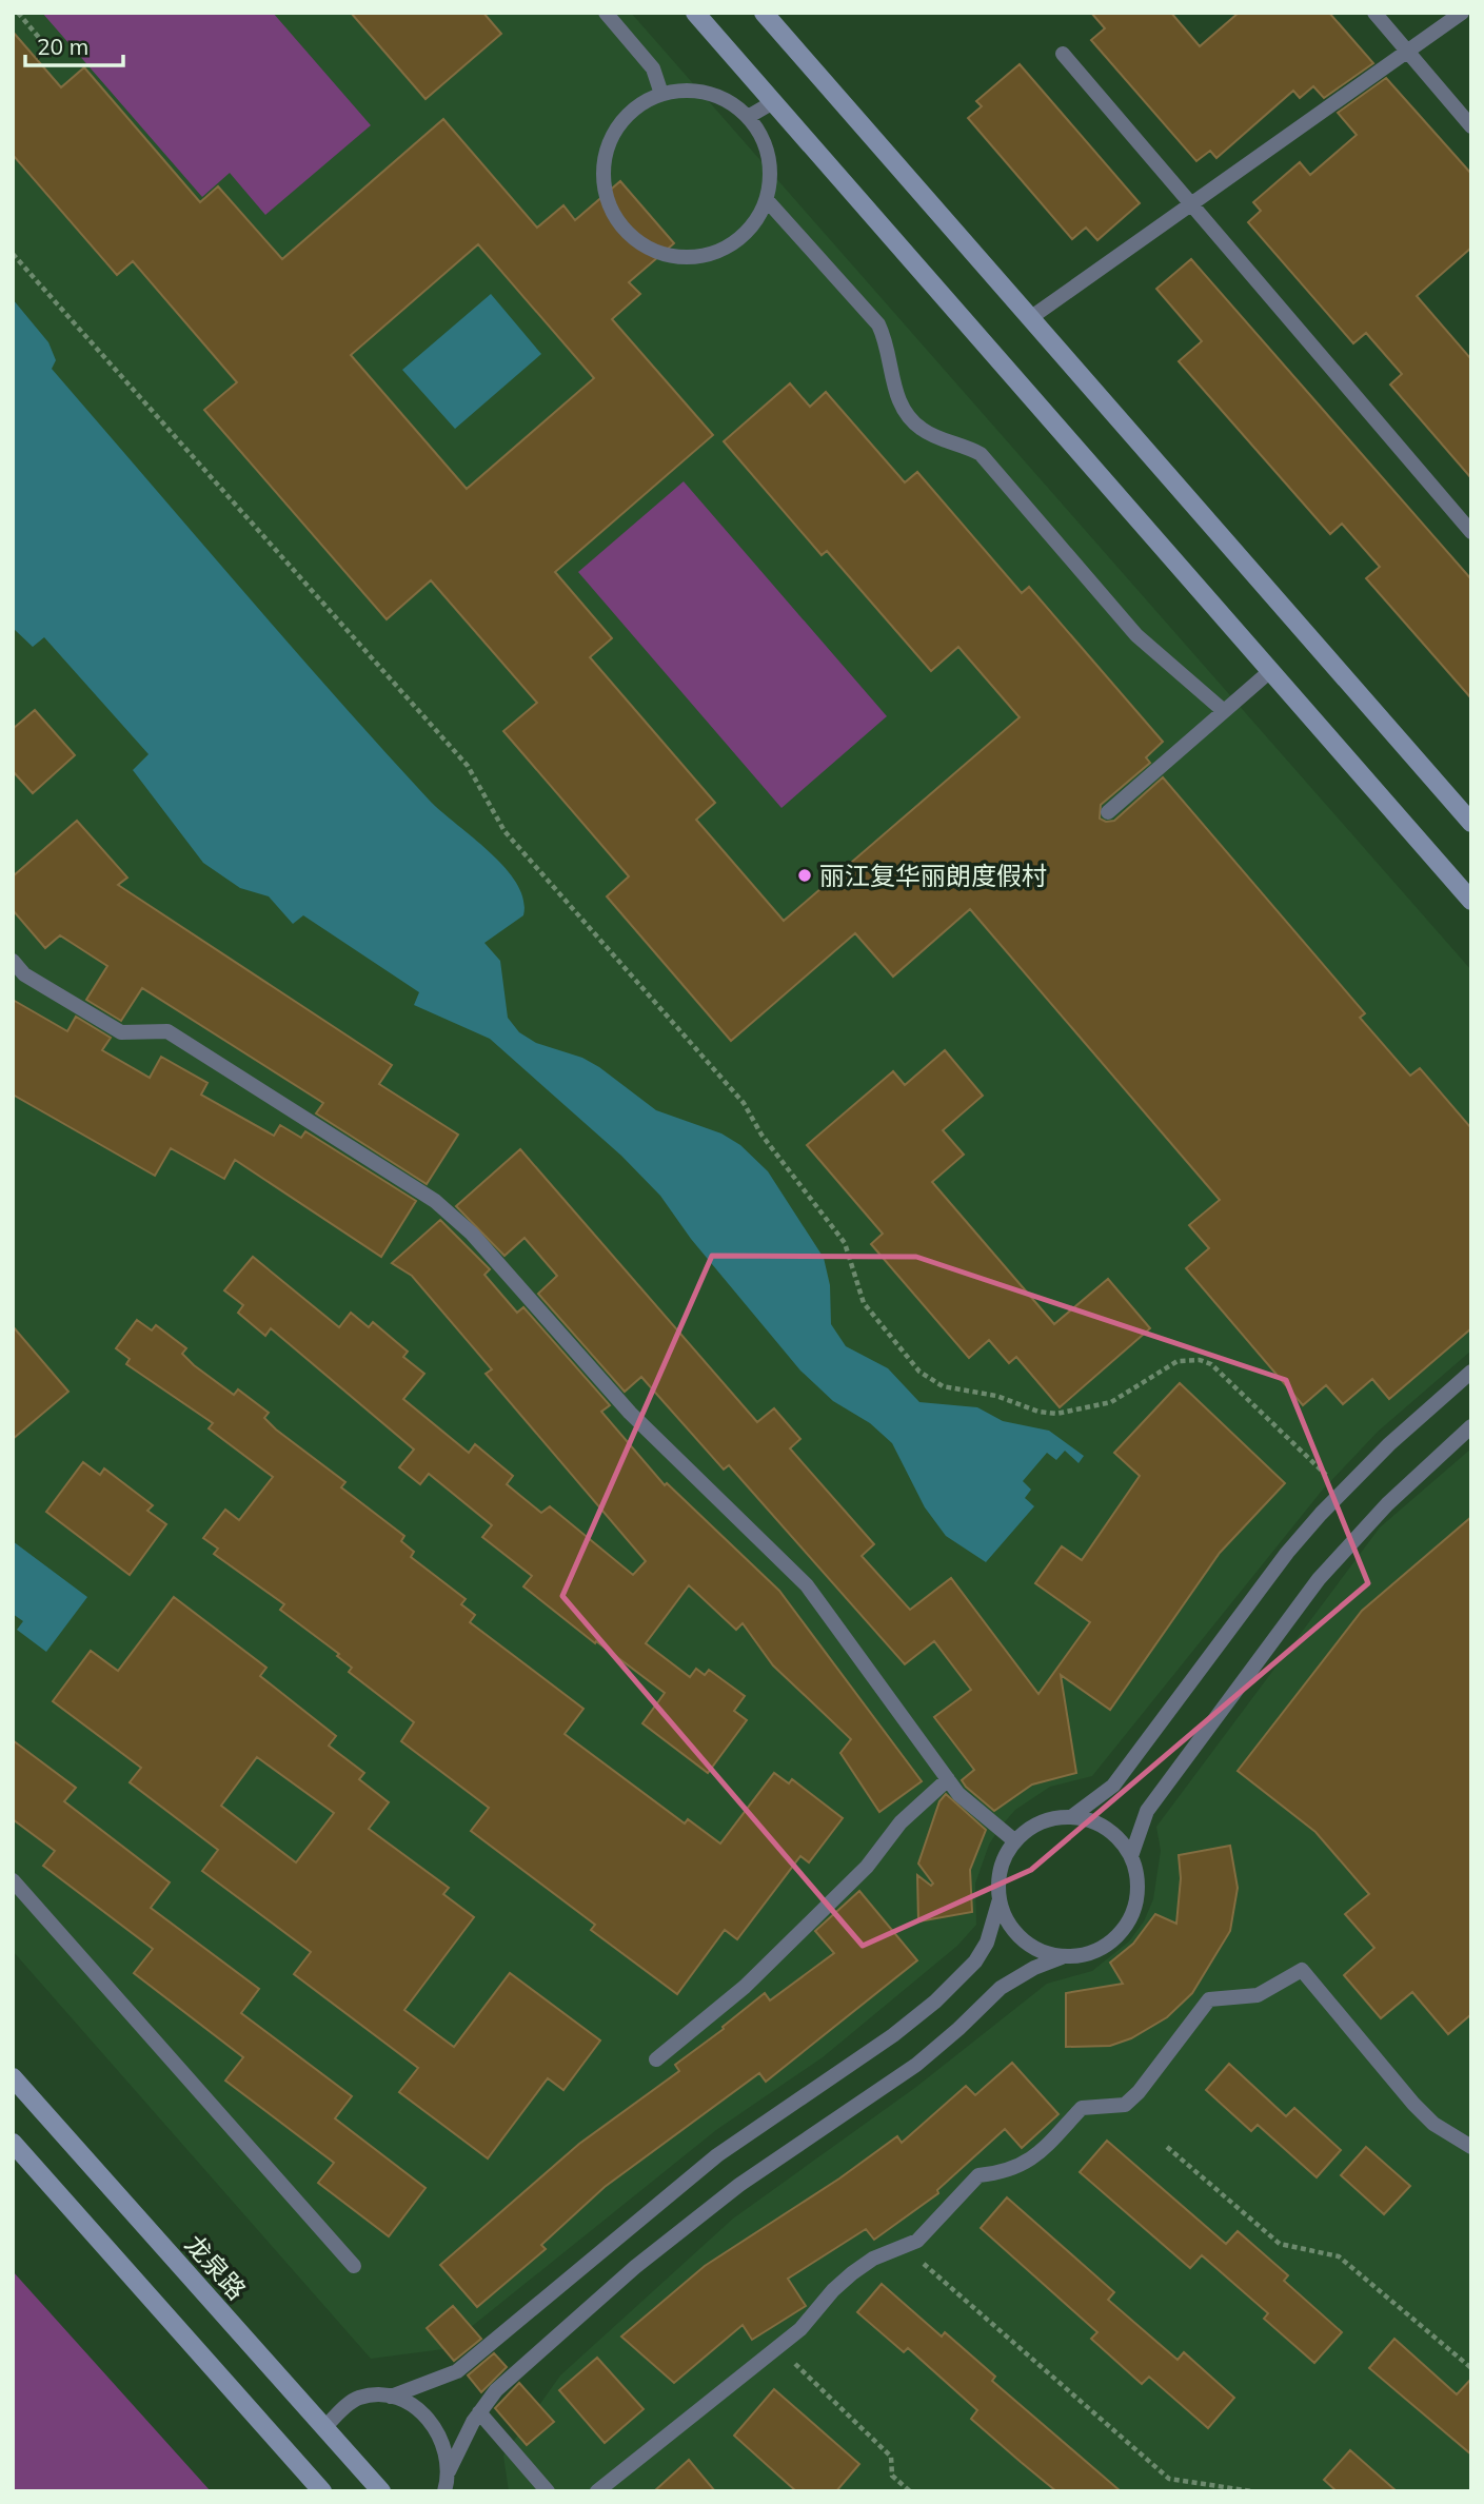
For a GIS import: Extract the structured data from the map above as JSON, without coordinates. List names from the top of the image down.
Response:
{
  "streets": {
    "street": ["龙泉路"]
  },
  "places": ["丽江复华丽朗度假村"],
  "scale_bar": "20 m"
}
